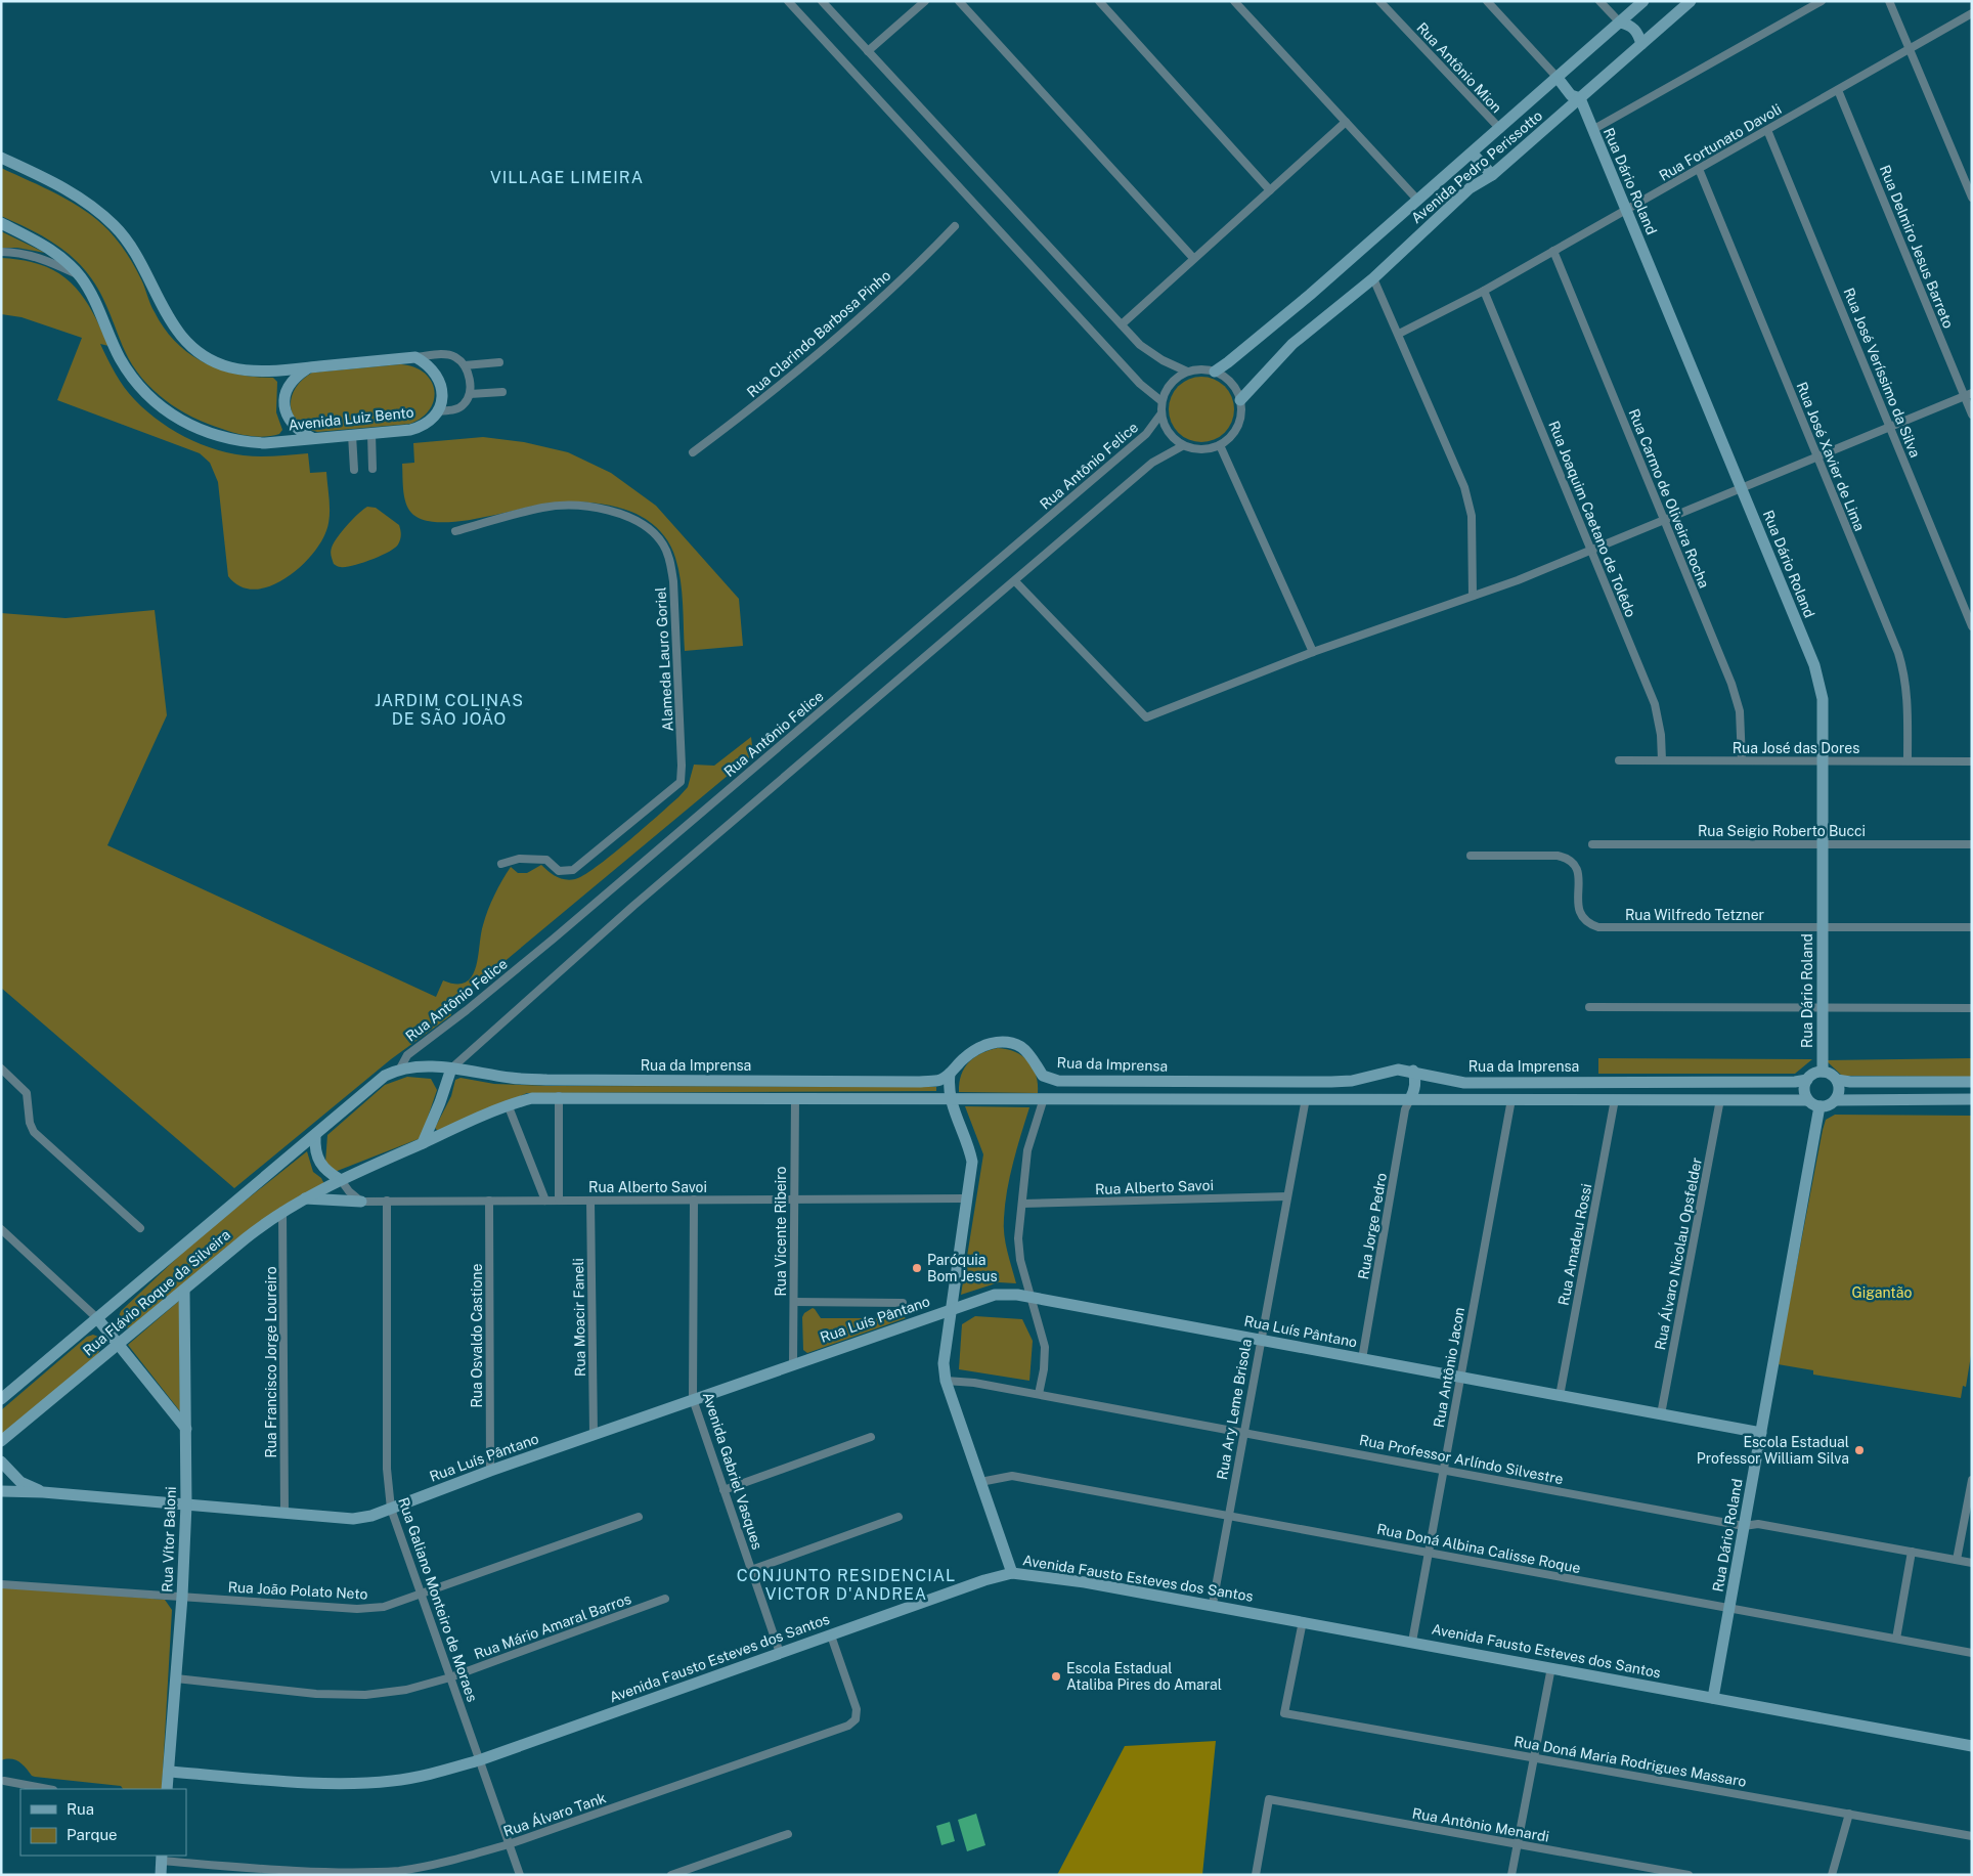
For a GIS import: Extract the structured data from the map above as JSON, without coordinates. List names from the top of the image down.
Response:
{
  "streets": {
    "street": [
      "Rua Antônio Mion",
      "Rua Fortunato Davoli",
      "Avenida Pedro Perissotto",
      "Rua Dário Roland",
      "Rua Delmiro Jesus Barreto",
      "Rua Clarindo Barbosa Pinho",
      "Rua José Veríssimo da Silva",
      "Avenida Luiz Bento",
      "Rua José Xavier de Lima",
      "Rua Antônio Felice",
      "Rua Carmo de Oliveira Rocha",
      "Rua Joaquim Caetano de Tolêdo",
      "Alameda Lauro Goriel",
      "Rua José das Dores",
      "Rua Seigio Roberto Bucci",
      "Rua Wilfredo Tetzner",
      "Rua da Imprensa",
      "Rua Alberto Savoi",
      "Rua Jorge Pedro",
      "Rua Vicente Ribeiro",
      "Rua Amadeu Rossi",
      "Rua Álvaro Nicolau Opsfelder",
      "Rua Flávio Roque da Silveira",
      "Rua Moacir Faneli",
      "Rua Luís Pântano",
      "Rua Osvaldo Castione",
      "Rua Francisco Jorge Loureiro",
      "Rua Antônio Jacon",
      "Rua Ary Leme Brisola",
      "Rua Professor Arlíndo Silvestre",
      "Avenida Gabriel Vasques",
      "Rua Vítor Baloni",
      "Rua Doná Albina Calisse Roque",
      "Avenida Fausto Esteves dos Santos",
      "Rua João Polato Neto",
      "Rua Galiano Monteiro de Moraes",
      "Rua Mário Amaral Barros",
      "Rua Doná Maria Rodrigues Massaro",
      "Rua Álvaro Tank",
      "Rua Antônio Menardi"
    ]
  },
  "crossings": [
    ["Rua Antônio Mion", "Avenida Pedro Perissotto"],
    ["Rua Fortunato Davoli", "Rua Dário Roland"],
    ["Rua Fortunato Davoli", "Rua Delmiro Jesus Barreto"],
    ["Rua Fortunato Davoli", "Rua José Veríssimo da Silva"],
    ["Rua Fortunato Davoli", "Rua José Xavier de Lima"],
    ["Rua Fortunato Davoli", "Rua Carmo de Oliveira Rocha"],
    ["Rua Fortunato Davoli", "Rua Joaquim Caetano de Tolêdo"],
    ["Avenida Pedro Perissotto", "Rua Dário Roland"],
    ["Avenida Pedro Perissotto", "Rua Antônio Felice"],
    ["Rua Dário Roland", "Rua José das Dores"],
    ["Rua Dário Roland", "Rua Seigio Roberto Bucci"],
    ["Rua Dário Roland", "Rua Wilfredo Tetzner"],
    ["Rua Dário Roland", "Rua da Imprensa"],
    ["Rua Dário Roland", "Rua Luís Pântano"],
    ["Rua Dário Roland", "Rua Professor Arlíndo Silvestre"],
    ["Rua Dário Roland", "Rua Doná Albina Calisse Roque"],
    ["Rua Dário Roland", "Avenida Fausto Esteves dos Santos"],
    ["Rua José Xavier de Lima", "Rua José das Dores"],
    ["Rua Antônio Felice", "Rua da Imprensa"],
    ["Rua Carmo de Oliveira Rocha", "Rua José das Dores"],
    ["Rua Joaquim Caetano de Tolêdo", "Rua José das Dores"],
    ["Rua da Imprensa", "Rua Flávio Roque da Silveira"],
    ["Rua Alberto Savoi", "Rua Vicente Ribeiro"],
    ["Rua Alberto Savoi", "Rua Moacir Faneli"],
    ["Rua Alberto Savoi", "Rua Osvaldo Castione"],
    ["Rua Alberto Savoi", "Rua Ary Leme Brisola"],
    ["Rua Alberto Savoi", "Avenida Gabriel Vasques"],
    ["Rua Alberto Savoi", "Rua Galiano Monteiro de Moraes"],
    ["Rua Jorge Pedro", "Rua Luís Pântano"],
    ["Rua Vicente Ribeiro", "Rua Luís Pântano"],
    ["Rua Amadeu Rossi", "Rua Luís Pântano"],
    ["Rua Álvaro Nicolau Opsfelder", "Rua Luís Pântano"],
    ["Rua Flávio Roque da Silveira", "Rua Francisco Jorge Loureiro"],
    ["Rua Flávio Roque da Silveira", "Rua Vítor Baloni"],
    ["Rua Moacir Faneli", "Rua Luís Pântano"],
    ["Rua Luís Pântano", "Rua Osvaldo Castione"],
    ["Rua Luís Pântano", "Rua Francisco Jorge Loureiro"],
    ["Rua Luís Pântano", "Rua Antônio Jacon"],
    ["Rua Luís Pântano", "Rua Ary Leme Brisola"],
    ["Rua Luís Pântano", "Avenida Gabriel Vasques"],
    ["Rua Luís Pântano", "Rua Vítor Baloni"],
    ["Rua Luís Pântano", "Rua Galiano Monteiro de Moraes"],
    ["Rua Antônio Jacon", "Rua Professor Arlíndo Silvestre"],
    ["Rua Antônio Jacon", "Rua Doná Albina Calisse Roque"],
    ["Rua Antônio Jacon", "Avenida Fausto Esteves dos Santos"],
    ["Rua Ary Leme Brisola", "Rua Professor Arlíndo Silvestre"],
    ["Rua Ary Leme Brisola", "Rua Doná Albina Calisse Roque"],
    ["Rua Ary Leme Brisola", "Avenida Fausto Esteves dos Santos"],
    ["Avenida Gabriel Vasques", "Avenida Fausto Esteves dos Santos"],
    ["Rua Vítor Baloni", "Avenida Fausto Esteves dos Santos"],
    ["Rua Vítor Baloni", "Rua João Polato Neto"],
    ["Rua Vítor Baloni", "Rua Mário Amaral Barros"],
    ["Avenida Fausto Esteves dos Santos", "Rua Galiano Monteiro de Moraes"],
    ["Avenida Fausto Esteves dos Santos", "Rua Doná Maria Rodrigues Massaro"],
    ["Avenida Fausto Esteves dos Santos", "Rua Álvaro Tank"],
    ["Rua João Polato Neto", "Rua Galiano Monteiro de Moraes"],
    ["Rua Galiano Monteiro de Moraes", "Rua Mário Amaral Barros"],
    ["Rua Galiano Monteiro de Moraes", "Rua Álvaro Tank"]
  ],
  "districts": ["VILLAGE LIMEIRA", "JARDIM COLINAS DE SÃO JOÃO", "CONJUNTO RESIDENCIAL VICTOR D'ANDREA"],
  "parks": ["Gigantão"],
  "places": ["Paróquia Bom Jesus", "Escola Estadual Professor William Silva", "Escola Estadual Ataliba Pires do Amaral"],
  "legend": ["Rua", "Parque"]
}
